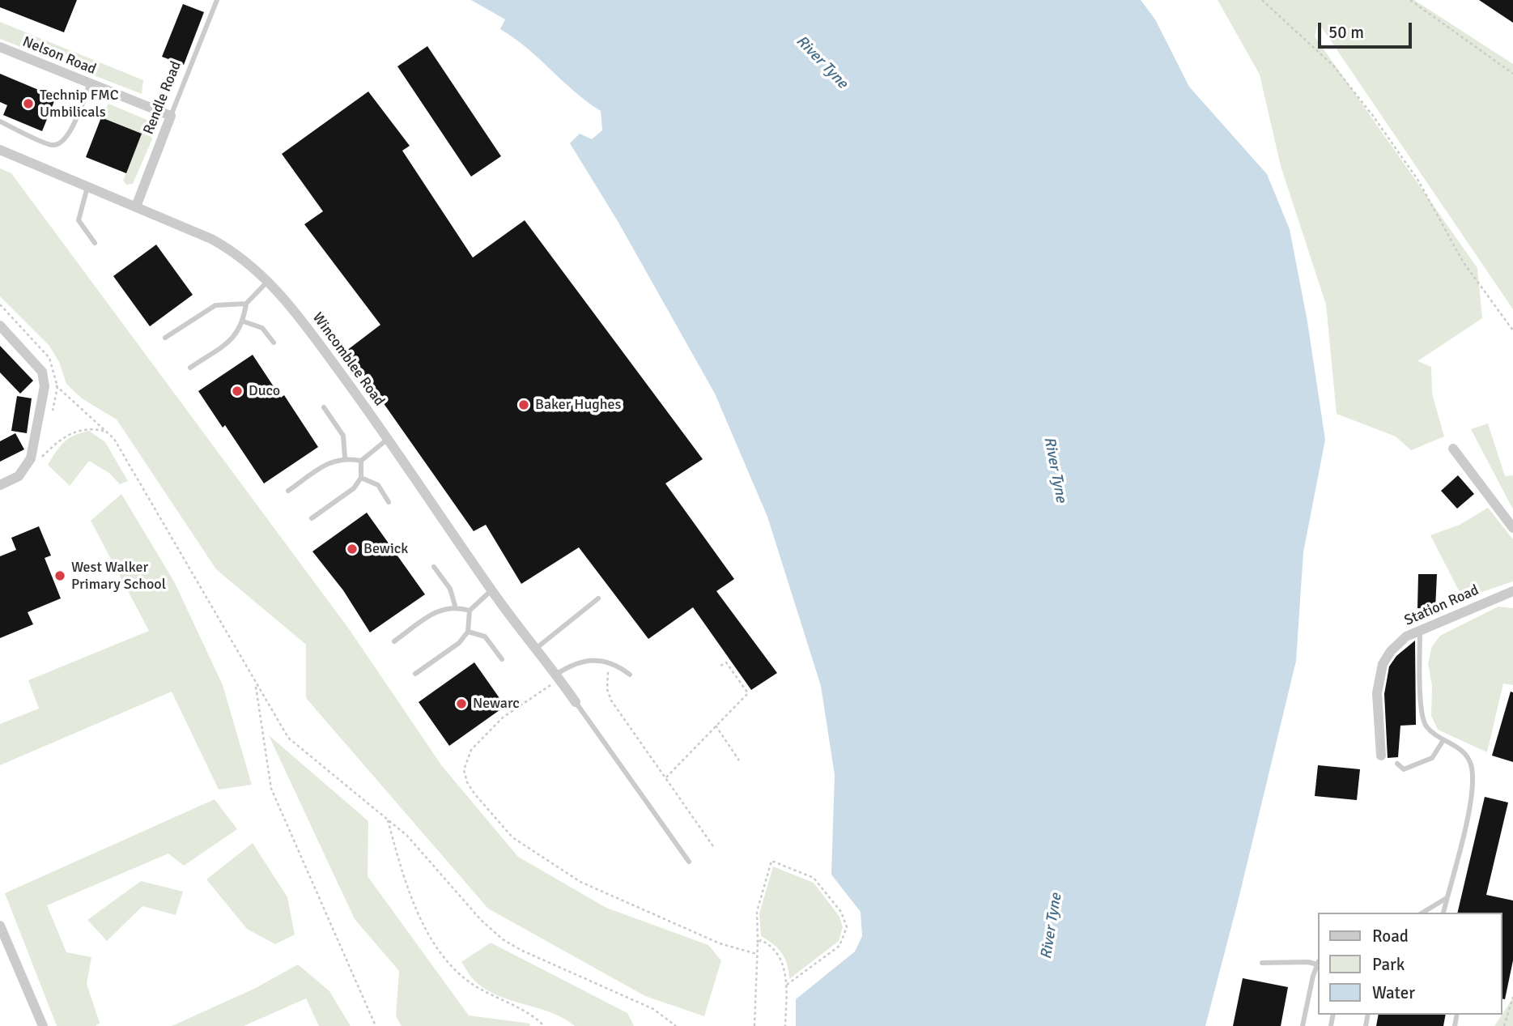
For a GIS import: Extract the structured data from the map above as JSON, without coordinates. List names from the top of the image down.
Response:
{
  "streets": {
    "street": [
      "Nelson Road",
      "Rendle Road",
      "Wincomblee Road",
      "Station Road"
    ]
  },
  "crossings": [
    ["Nelson Road", "Rendle Road"],
    ["Rendle Road", "Wincomblee Road"]
  ],
  "water": ["River Tyne"],
  "places": [
    "Technip FMC Umbilicals",
    "Duco",
    "Baker Hughes",
    "Bewick",
    "West Walker Primary School",
    "Newarc"
  ],
  "legend": ["Road", "Park", "Water"],
  "scale_bar": "50 m"
}
